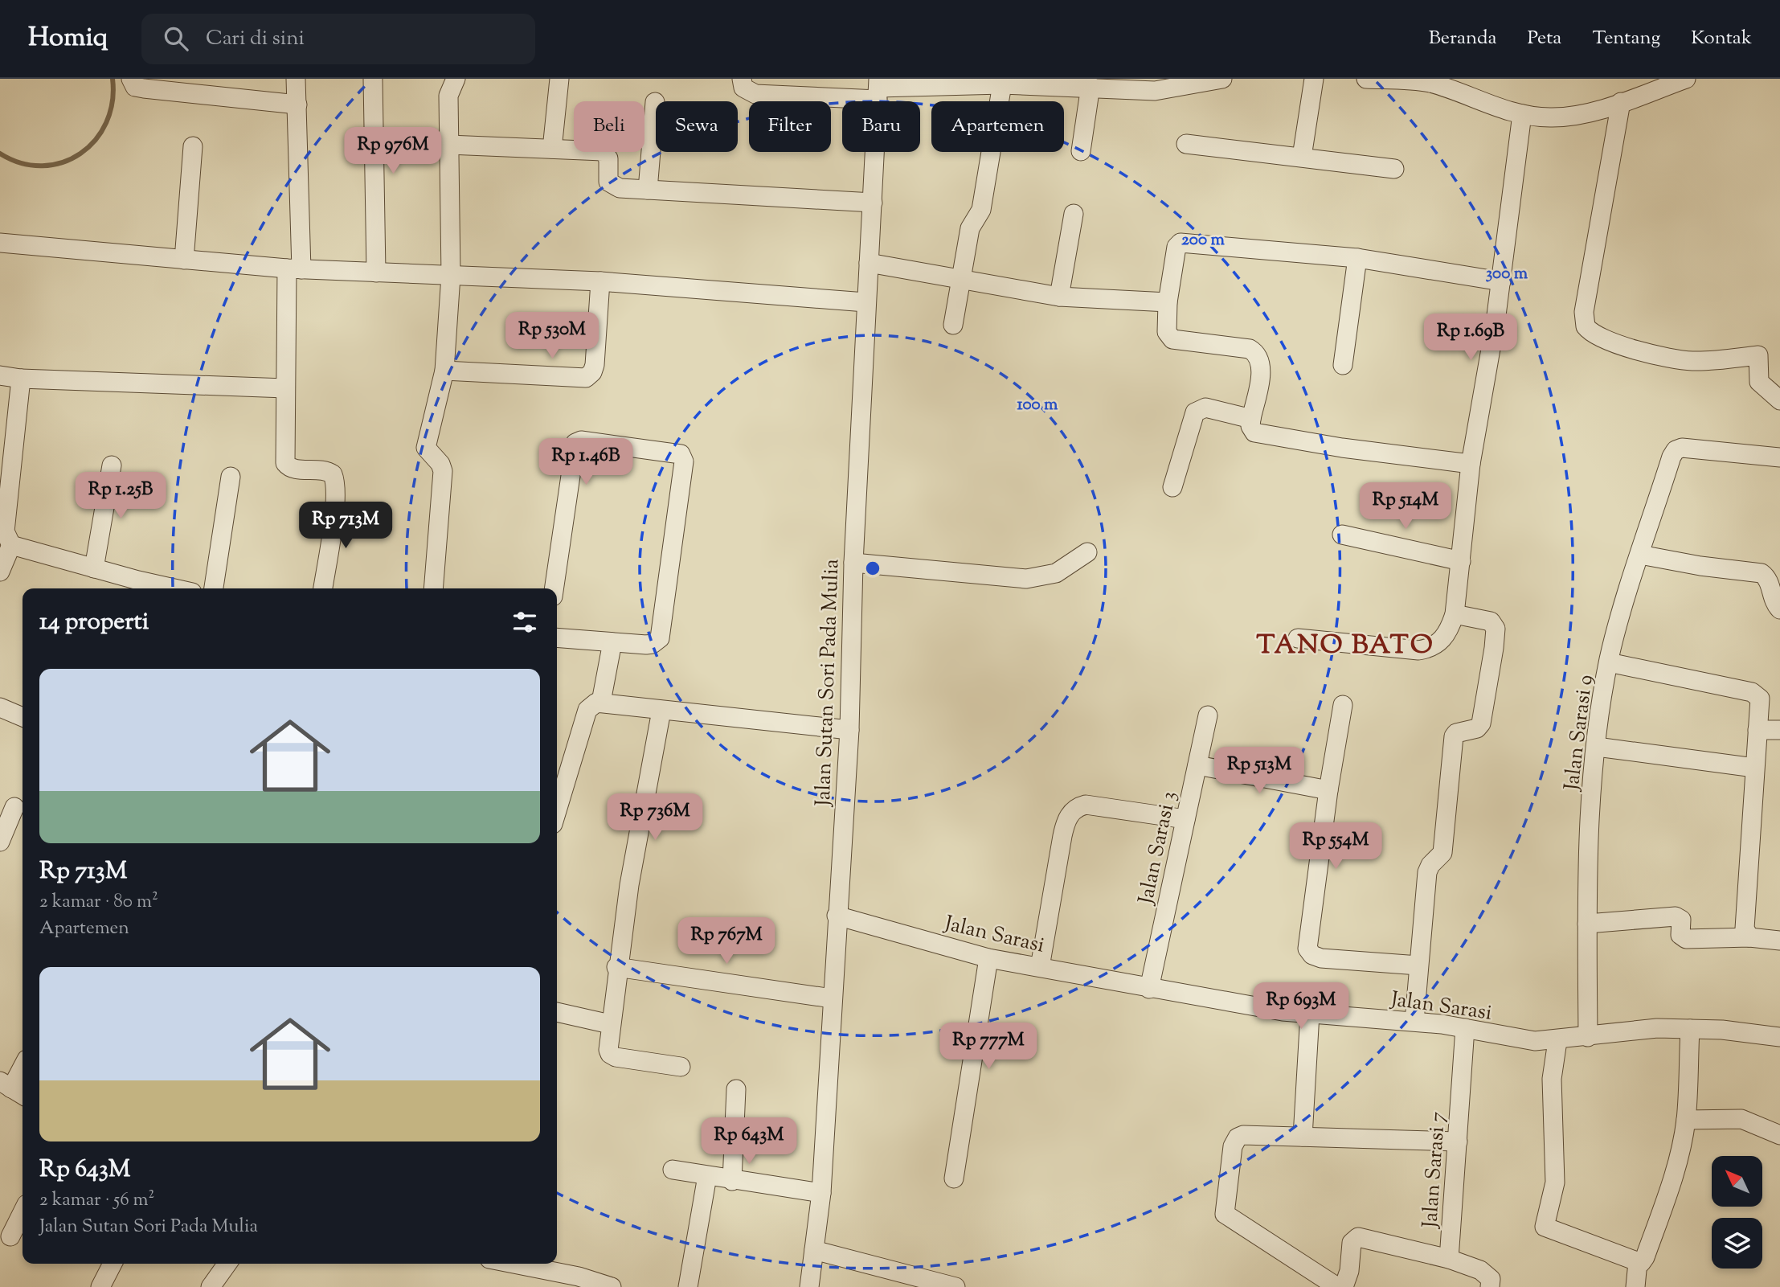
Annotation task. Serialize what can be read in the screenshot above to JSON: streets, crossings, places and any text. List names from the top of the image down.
{
  "streets": {
    "street": [
      "Jalan Sutan Sori Pada Mulia",
      "Jalan Sarasi 9",
      "Jalan Sarasi 3",
      "Jalan Sarasi",
      "Jalan Sarasi 7"
    ]
  },
  "crossings": [
    ["Jalan Sutan Sori Pada Mulia", "Jalan Sarasi"],
    ["Jalan Sarasi 9", "Jalan Sarasi"],
    ["Jalan Sarasi 3", "Jalan Sarasi"],
    ["Jalan Sarasi", "Jalan Sarasi 7"]
  ],
  "districts": ["TANO BATO"],
  "north": "top left",
  "page": {
    "header": "Homiq",
    "search": "Cari di sini",
    "nav": [
      "Beranda",
      "Peta",
      "Tentang",
      "Kontak"
    ],
    "chip": [
      "Beli",
      "Sewa",
      "Filter",
      "Baru",
      "Apartemen"
    ],
    "price": [
      "Rp 976M",
      "Rp 530M",
      "Rp 1.69B",
      "Rp 1.46B",
      "Rp 1.25B",
      "Rp 514M",
      "Rp 713M",
      "Rp 513M",
      "Rp 736M",
      "Rp 554M",
      "Rp 767M",
      "Rp 693M",
      "Rp 777M",
      "Rp 643M"
    ],
    "heading": "14 properti",
    "list": [
      {
        "name": "Rp 713M",
        "note": "2 kamar · 80 m² · Apartemen"
      },
      {
        "name": "Rp 643M",
        "note": "2 kamar · 56 m² · Jalan Sutan Sori Pada Mulia"
      }
    ]
  },
  "rings": ["200 m", "300 m", "100 m"]
}
